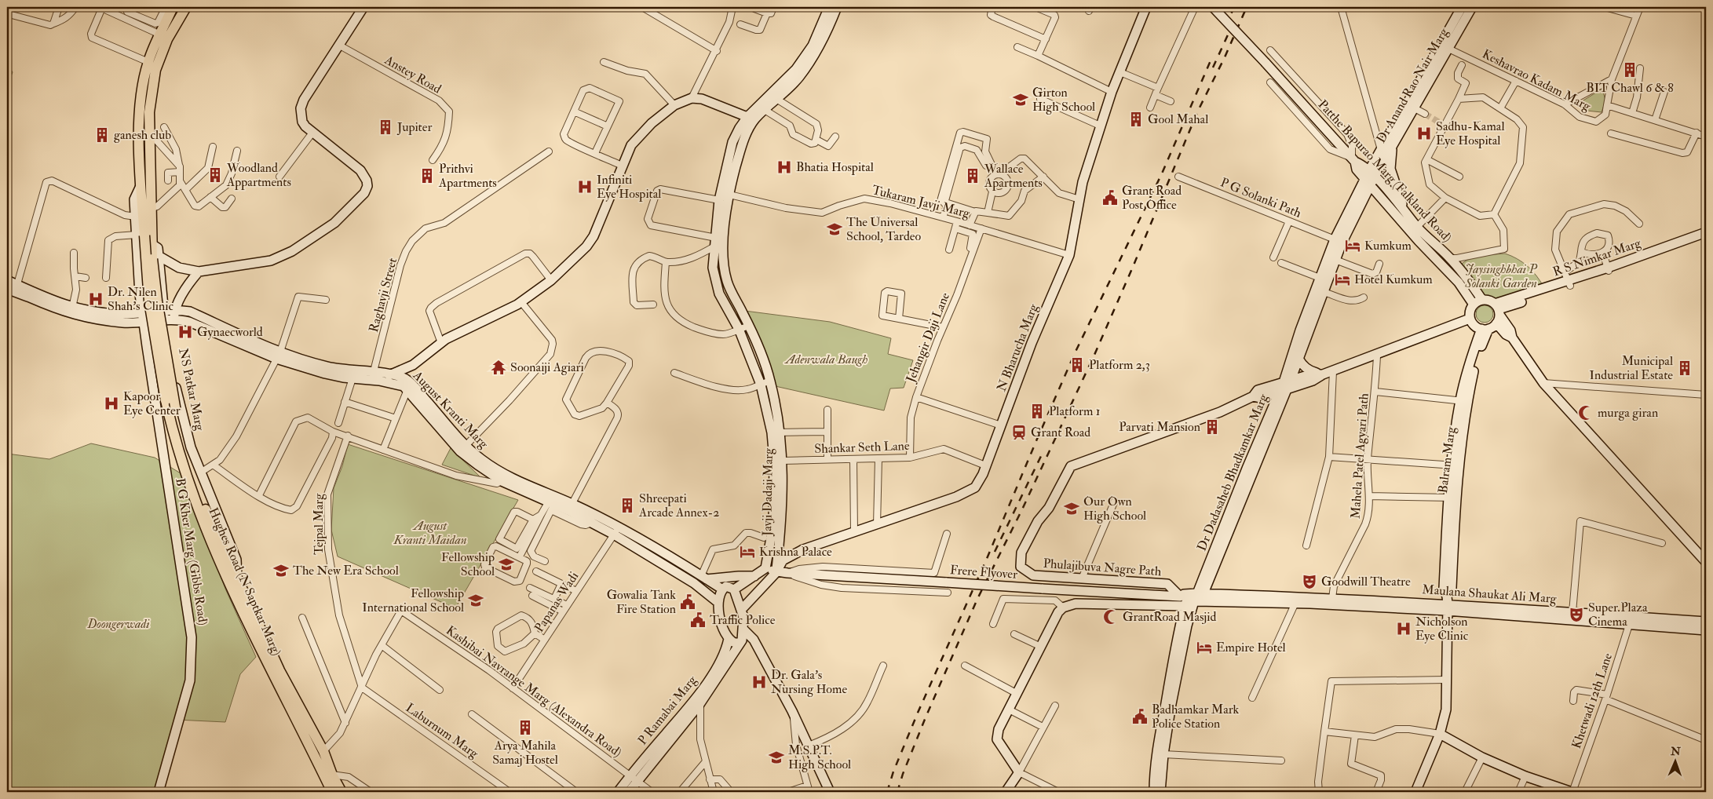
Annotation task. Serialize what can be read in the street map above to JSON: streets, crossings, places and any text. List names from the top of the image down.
{
  "streets": {
    "main road": [
      "Dr Anand Rao Nair Marg",
      "Patthe Bapurao Marg (Falkland Road)",
      "R S Nimkar Marg",
      "N Bharucha Marg",
      "NS Patkar Marg",
      "August Kranti Marg",
      "Balram Marg",
      "Dr Dadasaheb Bhadkamkar Marg",
      "Javji Dadaji Marg",
      "B G Kher Marg (Gibbs Road)",
      "Phulajibuva Nagre Path",
      "Frere Flyover",
      "Hughes Road (N Saptkar Marg)",
      "Maulana Shaukat Ali Marg",
      "P Ramabai Marg"
    ],
    "street": [
      "Anstey Road",
      "Keshavrao Kadam Marg",
      "P G Solanki Path",
      "Tukaram Javji Marg",
      "Raghavji Street",
      "Jehangir Daji Lane",
      "Shankar Seth Lane",
      "Mahela Patel Agyari Path",
      "Tejpal Marg",
      "Papanas Wadi",
      "Kashibai Navrange Marg (Alexandra Road)",
      "Khetwadi 12th Lane",
      "Laburnum Marg"
    ]
  },
  "crossings": [
    ["Keshavrao Kadam Marg", "Dr Anand Rao Nair Marg"],
    ["Dr Anand Rao Nair Marg", "Patthe Bapurao Marg (Falkland Road)"],
    ["Dr Anand Rao Nair Marg", "Dr Dadasaheb Bhadkamkar Marg"],
    ["Patthe Bapurao Marg (Falkland Road)", "R S Nimkar Marg"],
    ["Patthe Bapurao Marg (Falkland Road)", "Balram Marg"],
    ["Patthe Bapurao Marg (Falkland Road)", "Dr Dadasaheb Bhadkamkar Marg"],
    ["P G Solanki Path", "Dr Dadasaheb Bhadkamkar Marg"],
    ["Tukaram Javji Marg", "Jehangir Daji Lane"],
    ["Tukaram Javji Marg", "N Bharucha Marg"],
    ["Tukaram Javji Marg", "Javji Dadaji Marg"],
    ["R S Nimkar Marg", "Balram Marg"],
    ["Raghavji Street", "August Kranti Marg"],
    ["Jehangir Daji Lane", "Shankar Seth Lane"],
    ["N Bharucha Marg", "Shankar Seth Lane"],
    ["N Bharucha Marg", "Javji Dadaji Marg"],
    ["NS Patkar Marg", "August Kranti Marg"],
    ["August Kranti Marg", "B G Kher Marg (Gibbs Road)"],
    ["August Kranti Marg", "Papanas Wadi"],
    ["Shankar Seth Lane", "Javji Dadaji Marg"],
    ["Mahela Patel Agyari Path", "Maulana Shaukat Ali Marg"],
    ["Balram Marg", "Maulana Shaukat Ali Marg"],
    ["Dr Dadasaheb Bhadkamkar Marg", "Phulajibuva Nagre Path"],
    ["Dr Dadasaheb Bhadkamkar Marg", "Frere Flyover"],
    ["Dr Dadasaheb Bhadkamkar Marg", "Maulana Shaukat Ali Marg"],
    ["Tejpal Marg", "Laburnum Marg"],
    ["Phulajibuva Nagre Path", "Frere Flyover"],
    ["Phulajibuva Nagre Path", "Maulana Shaukat Ali Marg"],
    ["Frere Flyover", "Maulana Shaukat Ali Marg"],
    ["Maulana Shaukat Ali Marg", "Khetwadi 12th Lane"],
    ["Papanas Wadi", "Kashibai Navrange Marg (Alexandra Road)"],
    ["Kashibai Navrange Marg (Alexandra Road)", "P Ramabai Marg"]
  ],
  "parks": [
    "Jaysinghbhai P Solanki Garden",
    "Adenwala Baugh",
    "August Kranti Maidan",
    "Doongerwadi"
  ],
  "places": {
    "building": [
      "BIT Chawl 6 & 8",
      "Gool Mahal",
      "Jupiter",
      "ganesh club",
      "Woodland Appartments",
      "Prithvi Apartments",
      "Wallace Apartments",
      "Platform 2,3",
      "Municipal Industrial Estate",
      "Platform 1",
      "Parvati Mansion",
      "Shreepati Arcade Annex-2",
      "Arya Mahila Samaj Hostel"
    ],
    "school or university": [
      "Girton High School",
      "The Universal School, Tardeo",
      "Our Own High School",
      "Fellowship School",
      "The New Era School",
      "Fellowship International School",
      "M.S.P.T. High School"
    ],
    "hospital": [
      "Sadhu-Kamal Eye Hospital",
      "Bhatia Hospital",
      "Infiniti Eye Hospital",
      "Dr. Nilen Shah's Clinic",
      "Gynaecworld",
      "Kapoor Eye Center",
      "Nicholson Eye Clinic",
      "Dr. Gala's Nursing Home"
    ],
    "public building": [
      "Grant Road Post Office",
      "Gowalia Tank Fire Station",
      "Traffic Police",
      "Badhamkar Mark Police Station"
    ],
    "hotel": [
      "Kumkum",
      "Hotel Kumkum",
      "Krishna Palace",
      "Empire Hotel"
    ],
    "temple": ["Soonaiji Agiari"],
    "mosque": ["murga giran", "GrantRoad Masjid"],
    "station": ["Grant Road"],
    "theatre": ["Goodwill Theatre", "Super Plaza Cinema"]
  },
  "north": "top"
}
